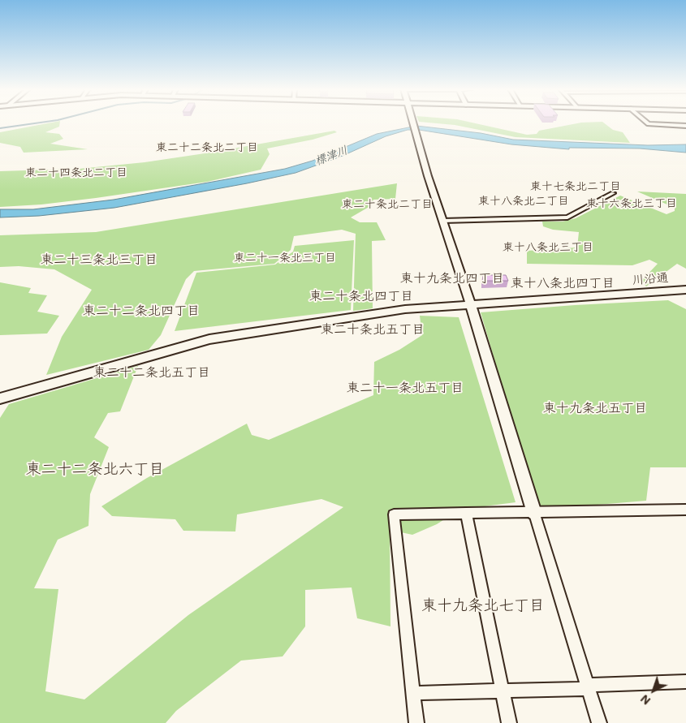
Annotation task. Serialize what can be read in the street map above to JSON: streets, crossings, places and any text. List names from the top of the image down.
{
  "streets": {
    "street": ["川沿通"]
  },
  "districts": [
    "東二十二条北二丁目",
    "東二十四条北二丁目",
    "東十七条北二丁目",
    "東十八条北二丁目",
    "東十六条北三丁目",
    "東二十条北二丁目",
    "東十八条北三丁目",
    "東二十一条北三丁目",
    "東二十三条北三丁目",
    "東十九条北四丁目",
    "東十八条北四丁目",
    "東二十条北四丁目",
    "東二十二条北四丁目",
    "東二十条北五丁目",
    "東二十二条北五丁目",
    "東二十一条北五丁目",
    "東十九条北五丁目",
    "東二十二条北六丁目",
    "東十九条北七丁目"
  ],
  "water": ["標津川"],
  "north": "bottom left"
}
